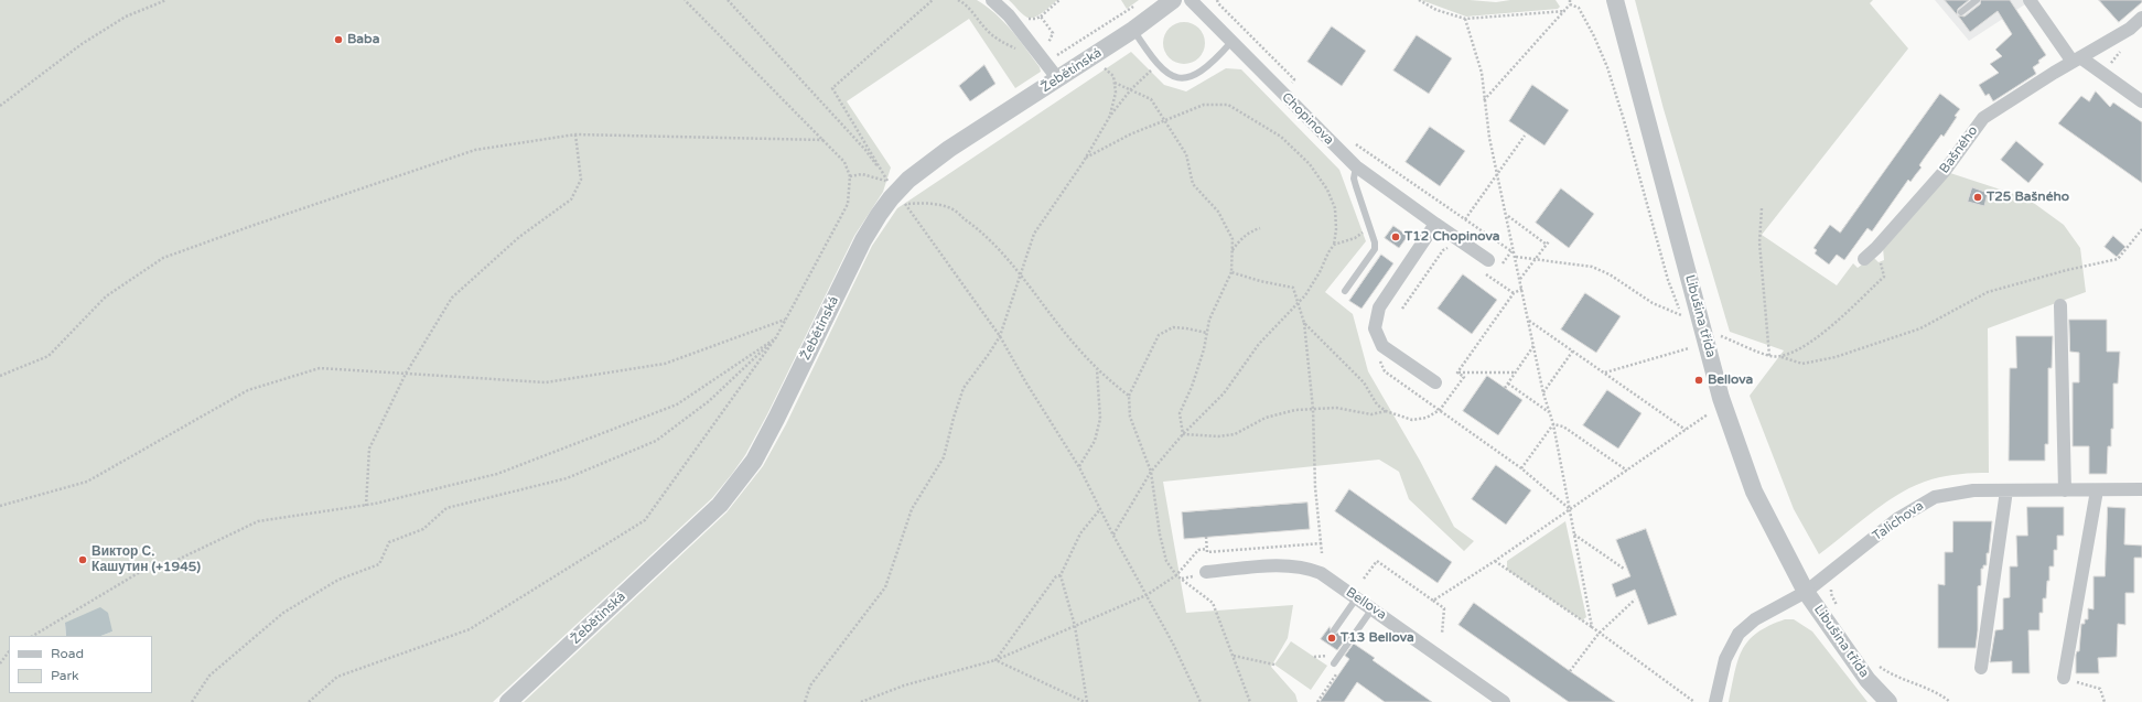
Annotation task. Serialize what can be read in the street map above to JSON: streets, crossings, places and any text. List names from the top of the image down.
{
  "streets": {
    "street": [
      "Žebětínská",
      "Chopinova",
      "Bašného",
      "Libušina třída",
      "Talichova",
      "Bellova"
    ]
  },
  "crossings": [
    ["Libušina třída", "Talichova"]
  ],
  "places": [
    "Baba",
    "T25 Bašného",
    "T12 Chopinova",
    "Bellova",
    "Виктор С. Кашутин (+1945)",
    "T13 Bellova"
  ],
  "legend": ["Road", "Park"]
}
